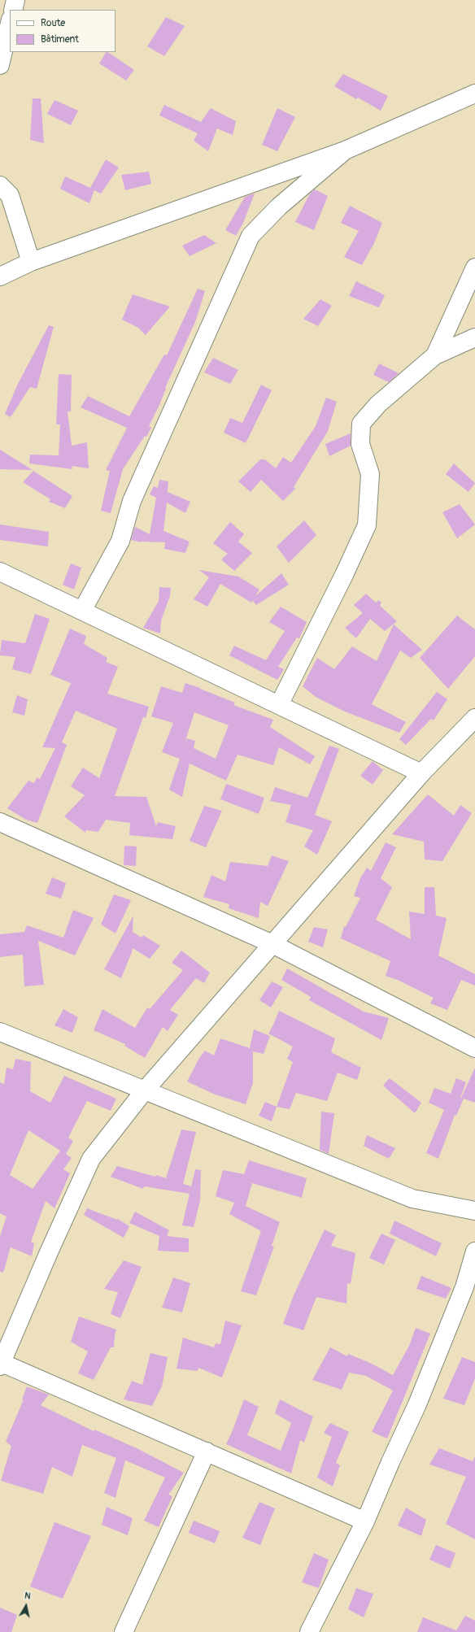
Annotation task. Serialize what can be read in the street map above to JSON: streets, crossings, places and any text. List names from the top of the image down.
{
  "legend": ["Route", "Bâtiment"],
  "north": "top"
}
